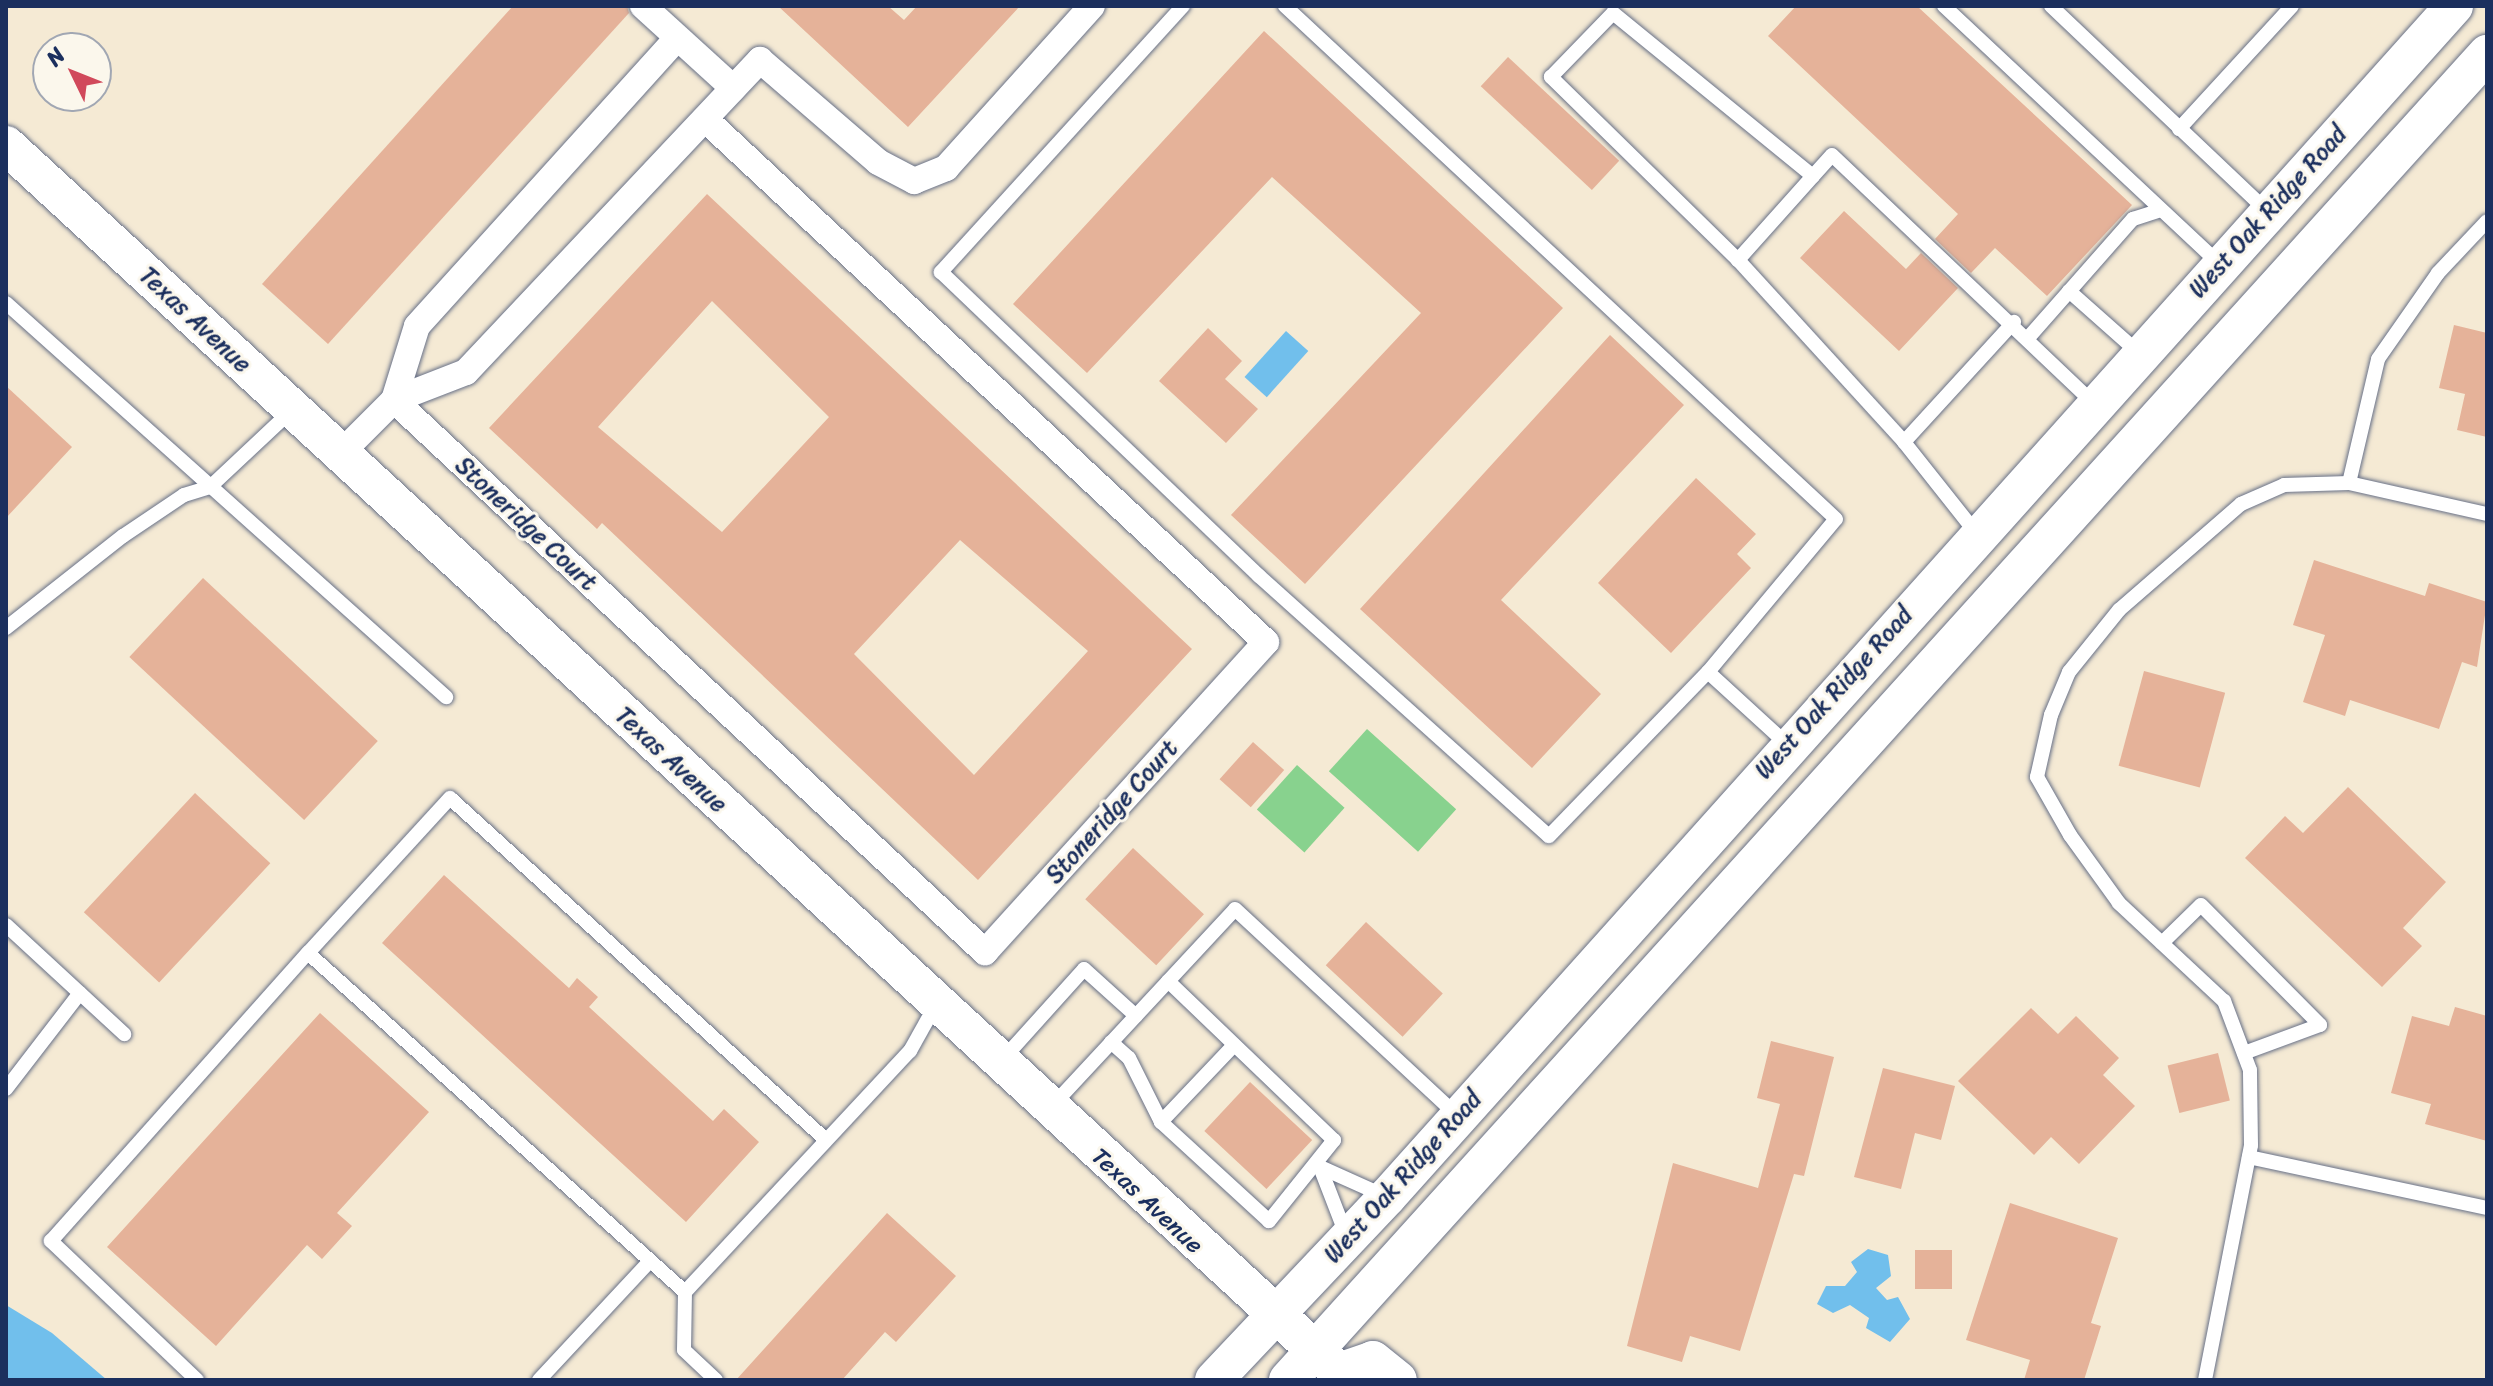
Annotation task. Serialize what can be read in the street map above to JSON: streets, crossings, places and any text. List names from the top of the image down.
{
  "streets": {
    "street": ["West Oak Ridge Road", "Texas Avenue", "Stoneridge Court"]
  },
  "crossings": [
    ["West Oak Ridge Road", "Texas Avenue"]
  ],
  "north": "top left"
}
